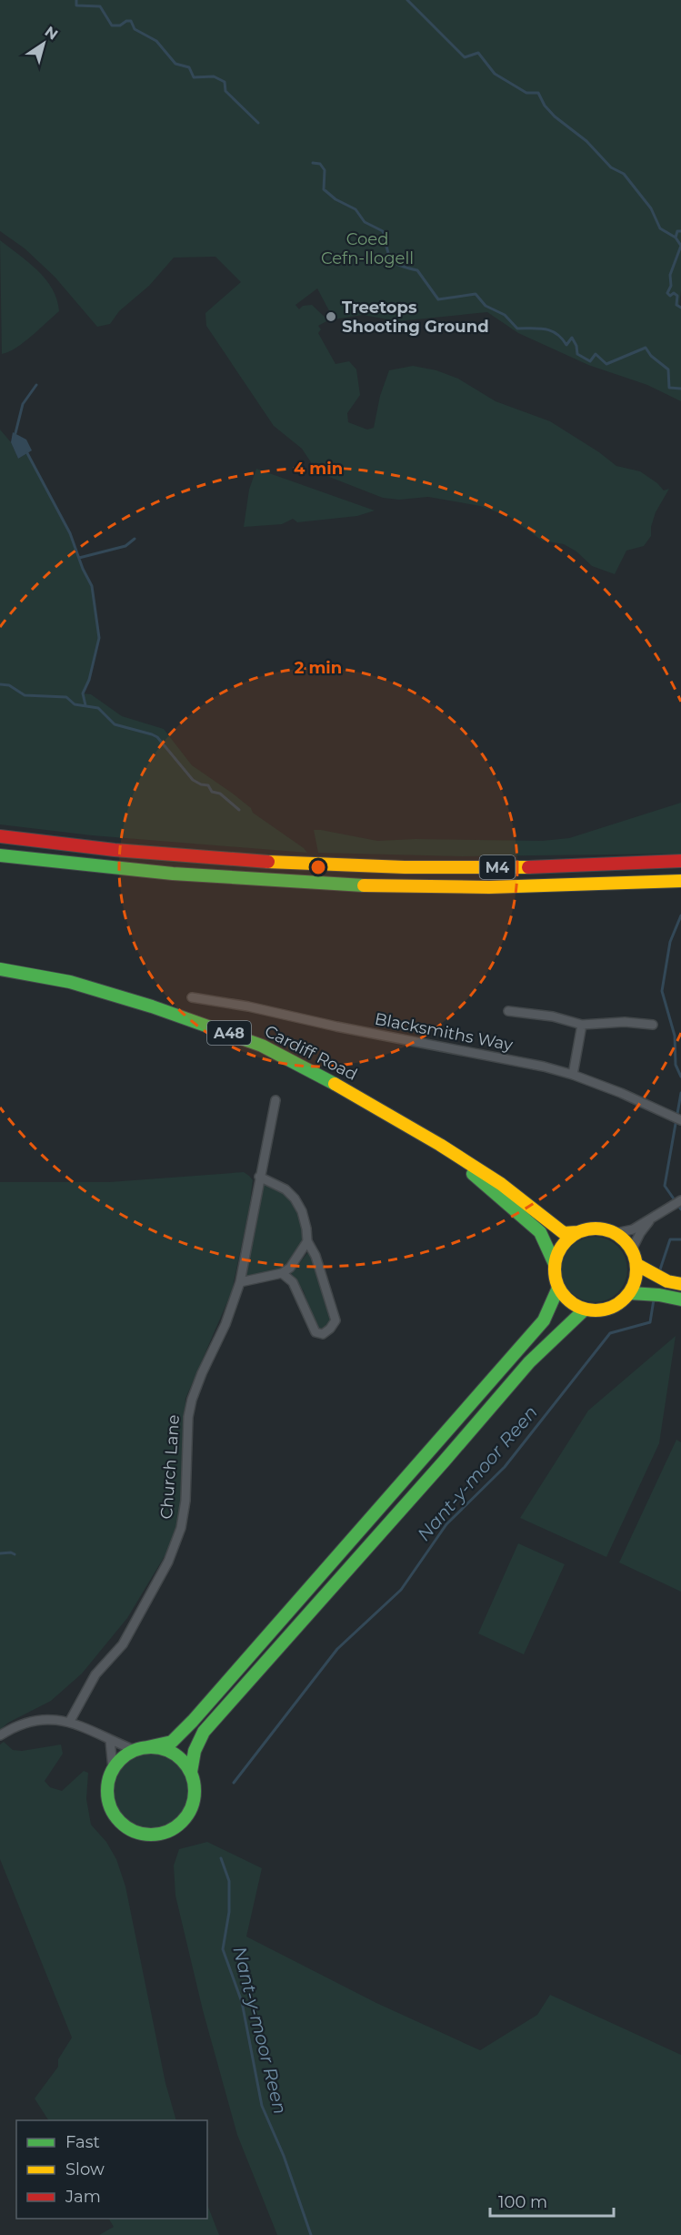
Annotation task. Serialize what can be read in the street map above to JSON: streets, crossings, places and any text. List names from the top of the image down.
{
  "streets": {
    "main road": ["M4", "A48", "Cardiff Road"],
    "street": ["Blacksmiths Way", "Church Lane"]
  },
  "water": ["Nant-y-moor Reen"],
  "parks": ["Coed Cefn-llogell"],
  "places": ["Treetops Shooting Ground"],
  "legend": ["Fast", "Slow", "Jam"],
  "scale_bar": "100 m",
  "north": "top right",
  "rings": ["4 min", "2 min"]
}
